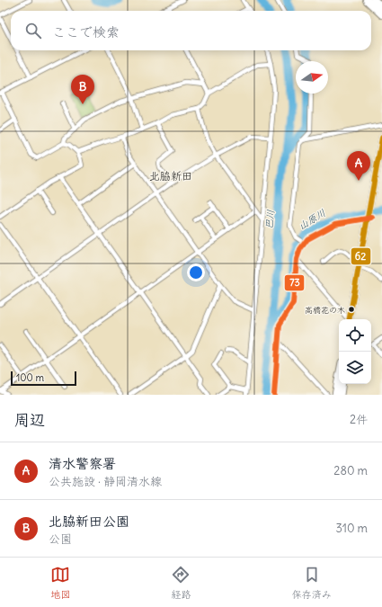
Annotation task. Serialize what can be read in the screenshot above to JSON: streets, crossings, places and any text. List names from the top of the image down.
{
  "districts": ["北脇新田"],
  "water": ["巴川", "山原川"],
  "places": ["高橋花の木"],
  "lines": ["transit line 62", "transit line 73"],
  "scale_bar": "100 m",
  "north": "right",
  "page": {
    "search": "ここで検索",
    "pins": ["B", "A"],
    "scale": "100 m",
    "heading": ["周辺", "2件"],
    "list": [
      {
        "mark": "A",
        "name": "清水警察署",
        "note": "公共施設 · 静岡清水線",
        "value": "280 m"
      },
      {
        "mark": "B",
        "name": "北脇新田公園",
        "note": "公園",
        "value": "310 m"
      }
    ],
    "nav": ["地図", "経路", "保存済み"]
  }
}
